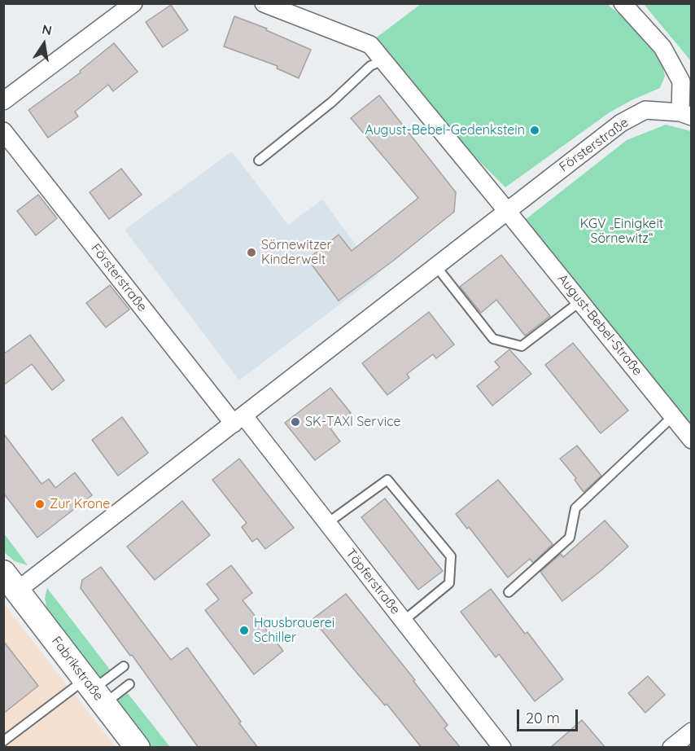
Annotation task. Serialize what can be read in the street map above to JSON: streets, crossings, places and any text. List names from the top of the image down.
{
  "streets": {
    "street": [
      "Försterstraße",
      "August-Bebel-Straße",
      "Töpferstraße",
      "Fabrikstraße"
    ]
  },
  "crossings": [
    ["Försterstraße", "August-Bebel-Straße"],
    ["Försterstraße", "Töpferstraße"],
    ["Försterstraße", "Fabrikstraße"]
  ],
  "parks": ["KGV „Einigkeit Sörnewitz“"],
  "places": [
    "August-Bebel-Gedenkstein",
    "Sörnewitzer Kinderwelt",
    "SK-TAXI Service",
    "Zur Krone",
    "Hausbrauerei Schiller"
  ],
  "scale_bar": "20 m",
  "north": "top"
}
